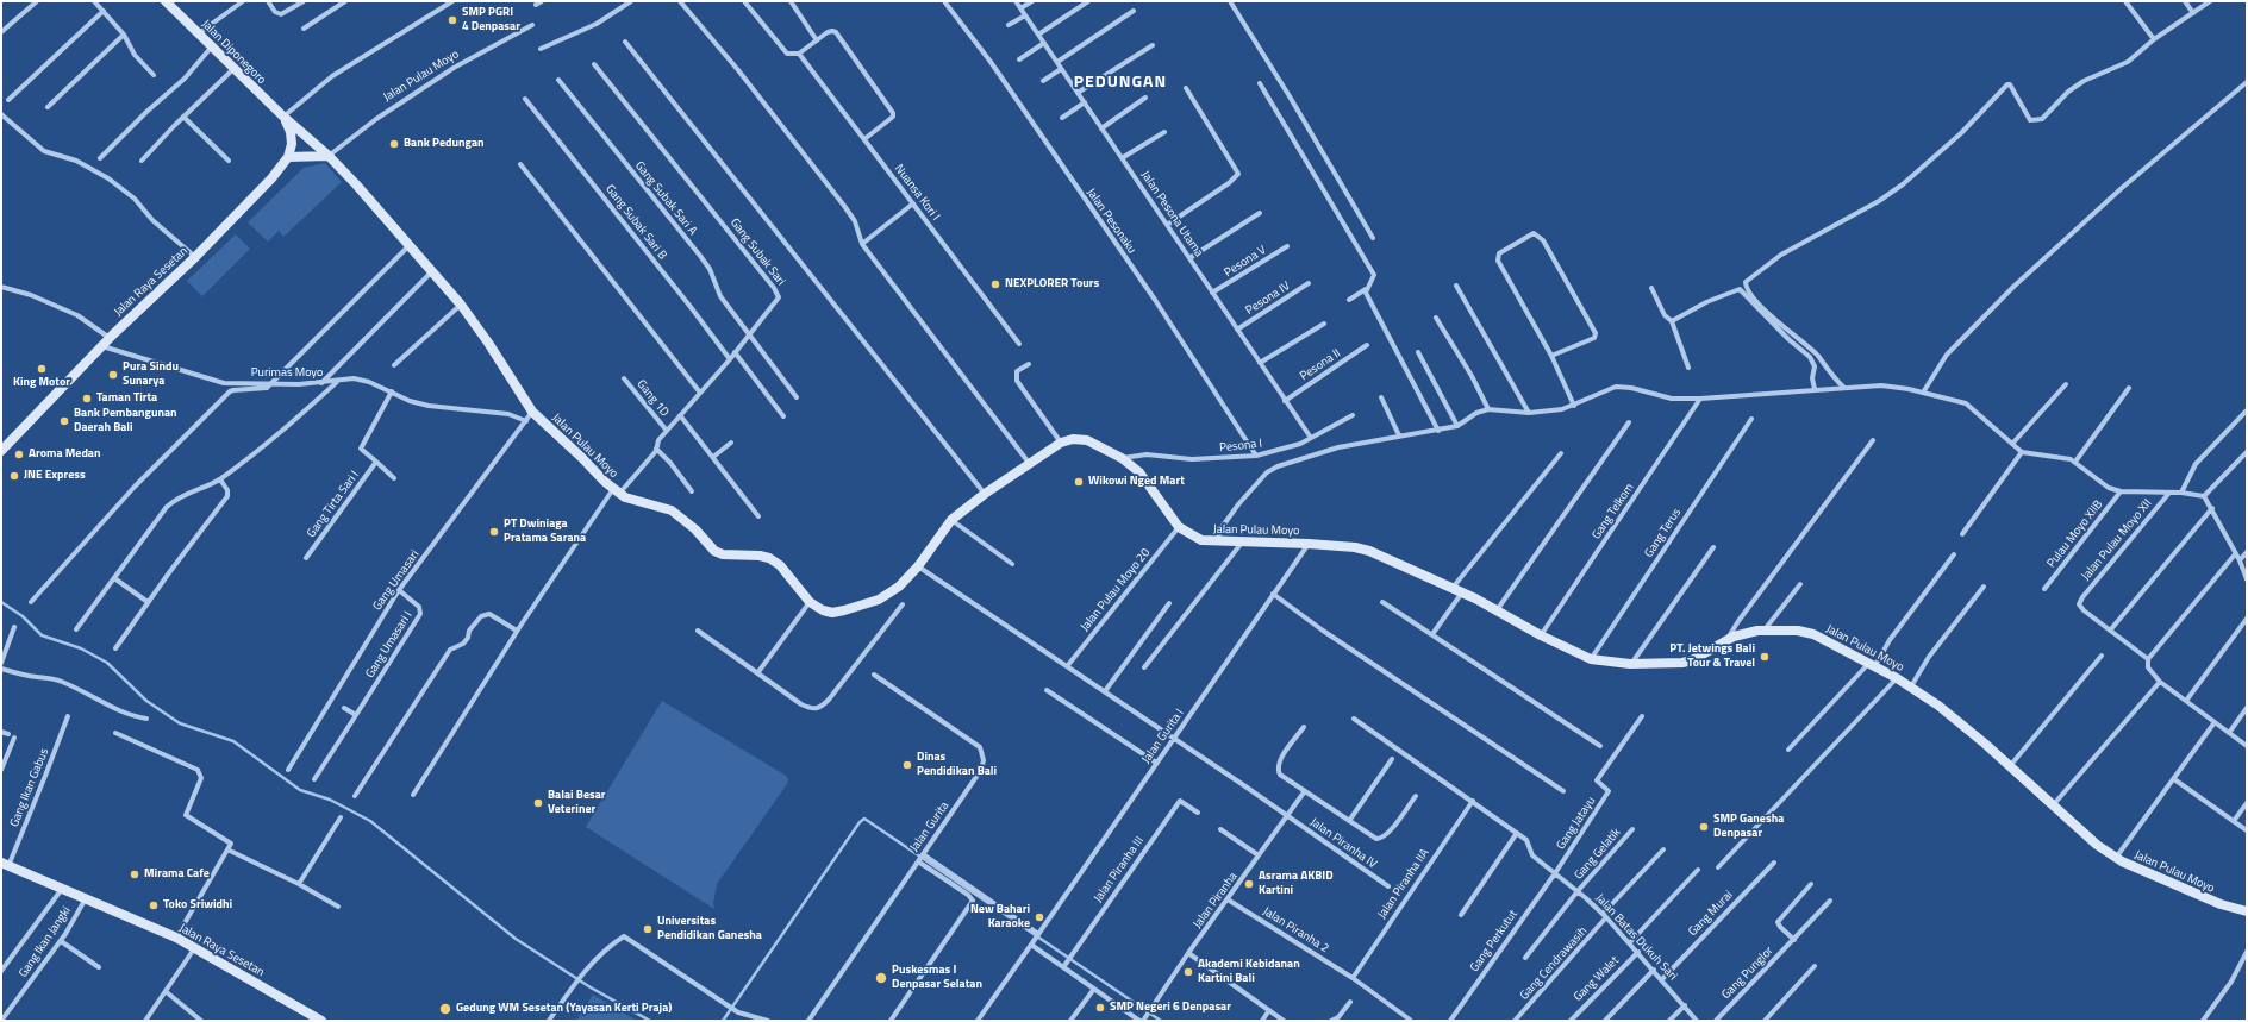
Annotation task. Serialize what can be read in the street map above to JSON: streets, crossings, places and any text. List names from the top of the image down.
{
  "streets": {
    "street": [
      "Jalan Diponegoro",
      "Jalan Pulau Moyo",
      "Nuansa Kori I",
      "Gang Subak Sari A",
      "Jalan Pesona Utama",
      "Jalan Pesonaku",
      "Gang Subak Sari B",
      "Gang Subak Sari",
      "Pesona V",
      "Jalan Raya Sesetan",
      "Pesona IV",
      "Pesona II",
      "Purimas Moyo",
      "Gang 1D",
      "Pesona I",
      "Gang Tirta Sari I",
      "Gang Telkom",
      "Gang Terus",
      "Pulau Moyo XIIB",
      "Jalan Pulau Moyo XII",
      "Gang Umasari",
      "Jalan Pulau Moyo 20",
      "Gang Umasari I",
      "Jalan Gurita I",
      "Gang Ikan Gabus",
      "Gang Jatayu",
      "Jalan Gurita",
      "Jalan Piranha IV",
      "Gang Gelatik",
      "Jalan Piranha III",
      "Jalan Piranha IIA",
      "Jalan Piranha",
      "Gang Murai",
      "Jalan Piranha 2",
      "Jalan Batas Dukuh Sari",
      "Gang Perkutut",
      "Gang Ikan Jangki",
      "Gang Cendrawasih",
      "Gang Punglor",
      "Gang Walet"
    ]
  },
  "crossings": [
    ["Jalan Diponegoro", "Jalan Pulau Moyo"],
    ["Jalan Pulau Moyo", "Gang Subak Sari"],
    ["Jalan Pulau Moyo", "Pesona I"],
    ["Jalan Pulau Moyo", "Gang Telkom"],
    ["Jalan Pulau Moyo", "Gang Terus"],
    ["Jalan Pulau Moyo", "Gang Umasari"],
    ["Jalan Pulau Moyo", "Jalan Pulau Moyo 20"],
    ["Jalan Pulau Moyo", "Jalan Gurita I"],
    ["Jalan Pulau Moyo", "Jalan Piranha IV"],
    ["Gang Subak Sari A", "Gang Subak Sari"],
    ["Jalan Pesona Utama", "Pesona V"],
    ["Jalan Pesona Utama", "Pesona IV"],
    ["Jalan Pesona Utama", "Pesona II"],
    ["Jalan Pesona Utama", "Pesona I"],
    ["Jalan Pesonaku", "Pesona I"],
    ["Gang Subak Sari B", "Gang Subak Sari"],
    ["Gang Subak Sari", "Gang 1D"],
    ["Jalan Raya Sesetan", "Purimas Moyo"],
    ["Jalan Raya Sesetan", "Gang Ikan Gabus"],
    ["Jalan Raya Sesetan", "Gang Ikan Jangki"],
    ["Purimas Moyo", "Gang Umasari"],
    ["Gang Umasari", "Gang Umasari I"],
    ["Jalan Pulau Moyo 20", "Jalan Piranha IV"],
    ["Jalan Gurita I", "Jalan Piranha IV"],
    ["Gang Jatayu", "Jalan Batas Dukuh Sari"],
    ["Gang Jatayu", "Gang Perkutut"],
    ["Jalan Piranha IV", "Jalan Piranha"],
    ["Gang Gelatik", "Jalan Batas Dukuh Sari"],
    ["Jalan Piranha IIA", "Jalan Piranha 2"],
    ["Jalan Piranha IIA", "Jalan Batas Dukuh Sari"],
    ["Jalan Piranha", "Jalan Piranha 2"],
    ["Gang Murai", "Jalan Batas Dukuh Sari"],
    ["Jalan Batas Dukuh Sari", "Gang Perkutut"],
    ["Jalan Batas Dukuh Sari", "Gang Cendrawasih"],
    ["Jalan Batas Dukuh Sari", "Gang Walet"]
  ],
  "districts": ["PEDUNGAN"],
  "places": [
    "SMP PGRI 4 Denpasar",
    "Bank Pedungan",
    "NEXPLORER Tours",
    "King Motor",
    "Pura Sindu Sunarya",
    "Taman Tirta",
    "Bank Pembangunan Daerah Bali",
    "Aroma Medan",
    "JNE Express",
    "Wikowi Nged Mart",
    "PT Dwiniaga Pratama Sarana",
    "PT. Jetwings Bali Tour & Travel",
    "Dinas Pendidikan Bali",
    "Balai Besar Veteriner",
    "SMP Ganesha Denpasar",
    "Mirama Cafe",
    "Asrama AKBID Kartini",
    "Toko Sriwidhi",
    "New Bahari Karaoke",
    "Universitas Pendidikan Ganesha",
    "Akademi Kebidanan Kartini Bali",
    "Puskesmas I Denpasar Selatan",
    "SMP Negeri 6 Denpasar",
    "Gedung WM Sesetan (Yayasan Kerti Praja)"
  ]
}
